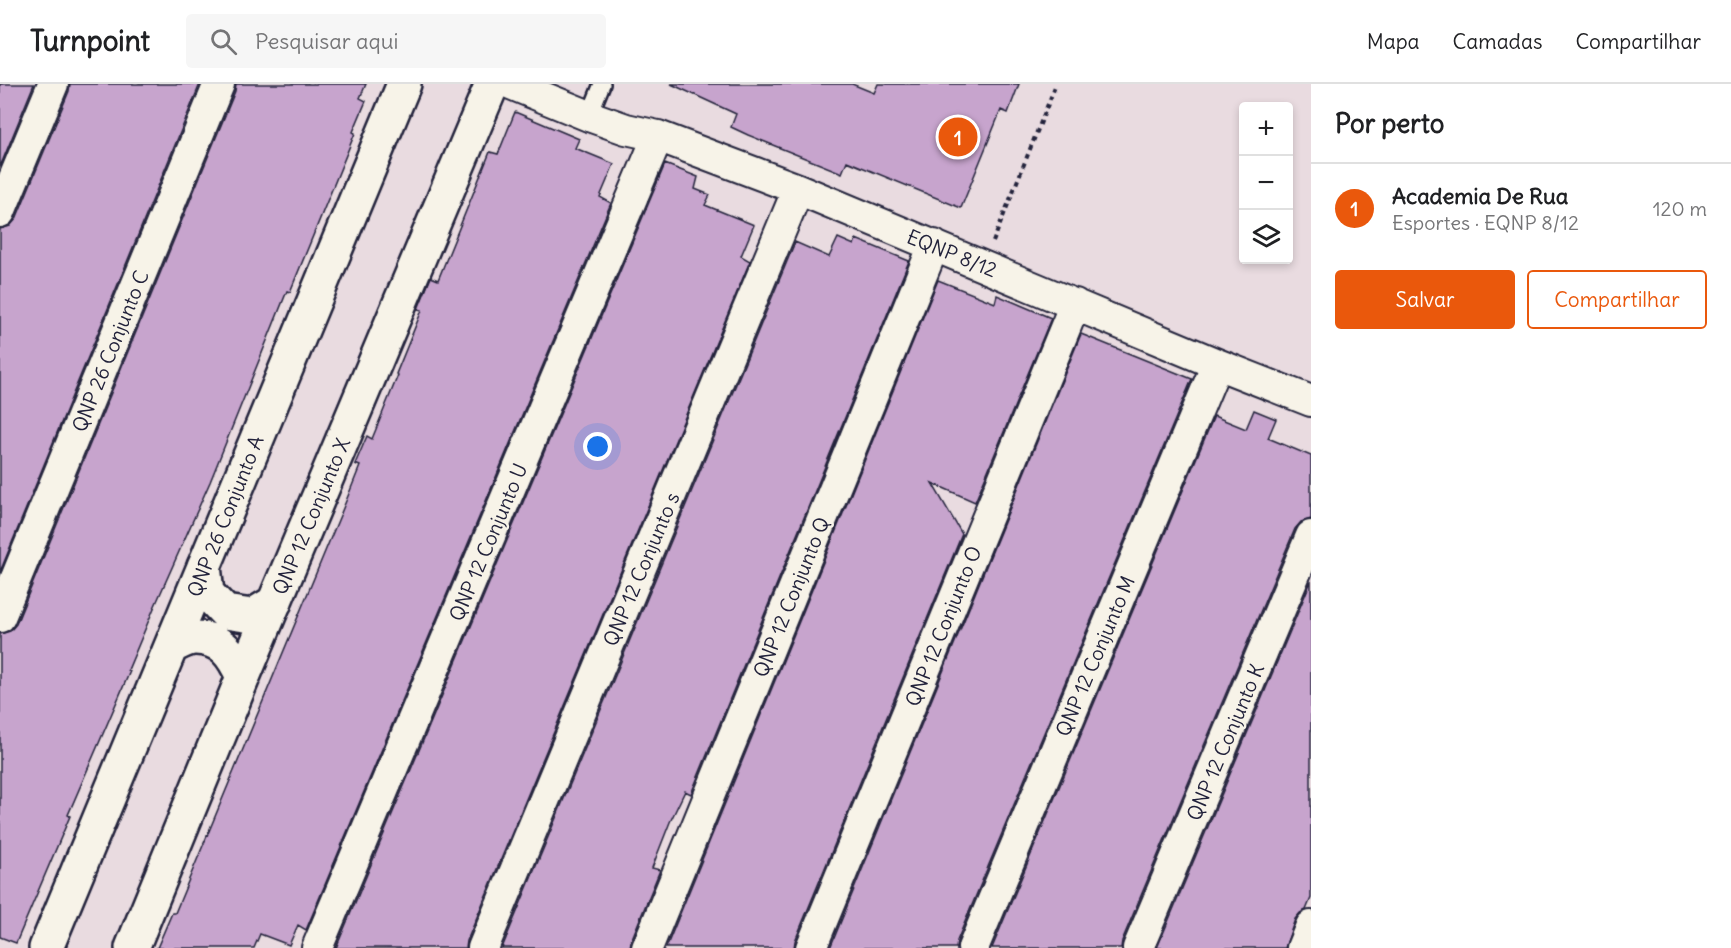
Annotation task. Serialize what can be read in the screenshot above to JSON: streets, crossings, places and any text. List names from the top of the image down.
{
  "streets": {
    "street": [
      "EQNP 8/12",
      "QNP 26 Conjunto C",
      "QNP 26 Conjunto A",
      "QNP 12 Conjunto X",
      "QNP 12 Conjunto U",
      "QNP 12 Conjunto s",
      "QNP 12 Conjunto Q",
      "QNP 12 Conjunto O",
      "QNP 12 Conjunto M",
      "QNP 12 Conjunto K"
    ]
  },
  "crossings": [
    ["EQNP 8/12", "QNP 12 Conjunto U"],
    ["EQNP 8/12", "QNP 12 Conjunto s"],
    ["EQNP 8/12", "QNP 12 Conjunto Q"],
    ["EQNP 8/12", "QNP 12 Conjunto O"],
    ["EQNP 8/12", "QNP 12 Conjunto M"]
  ],
  "page": {
    "header": "Turnpoint",
    "search": "Pesquisar aqui",
    "nav": ["Mapa", "Camadas", "Compartilhar"],
    "heading": "Por perto",
    "map_buttons": ["+", "−"],
    "pins": "1",
    "list": [
      {
        "mark": "1",
        "name": "Academia De Rua",
        "note": "Esportes · EQNP 8/12",
        "value": "120 m"
      }
    ],
    "buttons": ["Salvar", "Compartilhar"]
  }
}
